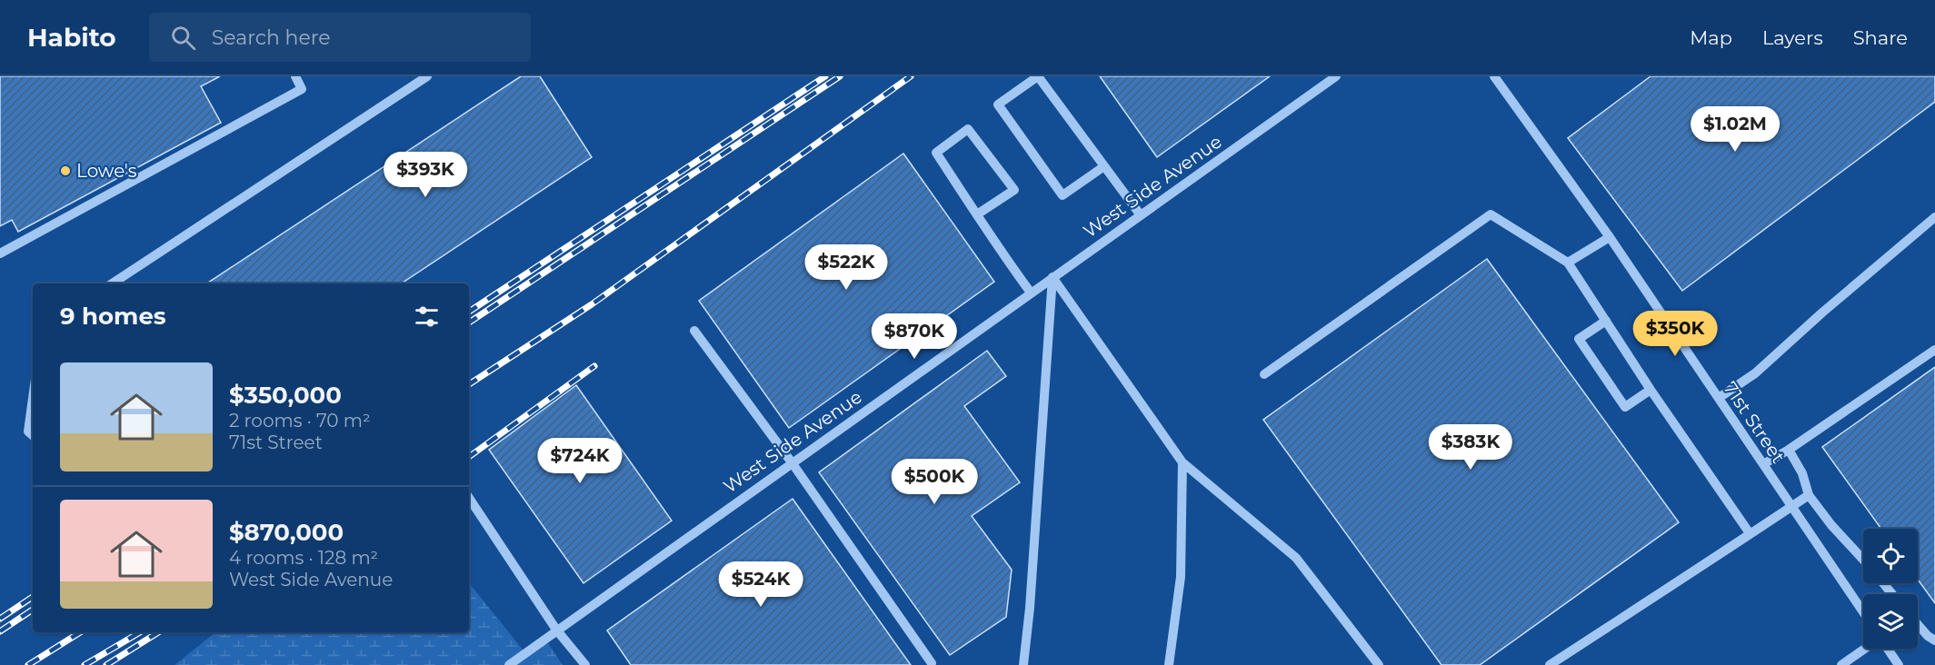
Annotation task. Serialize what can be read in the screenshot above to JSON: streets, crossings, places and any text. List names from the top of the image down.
{
  "streets": {
    "street": ["West Side Avenue", "71st Street"]
  },
  "places": ["Lowe's"],
  "page": {
    "header": "Habito",
    "search": "Search here",
    "nav": ["Map", "Layers", "Share"],
    "price": [
      "$1.02M",
      "$393K",
      "$522K",
      "$350K",
      "$870K",
      "$383K",
      "$724K",
      "$500K",
      "$524K"
    ],
    "heading": "9 homes",
    "list": [
      {
        "name": "$350,000",
        "note": "2 rooms · 70 m² · 71st Street"
      },
      {
        "name": "$870,000",
        "note": "4 rooms · 128 m² · West Side Avenue"
      }
    ]
  }
}
